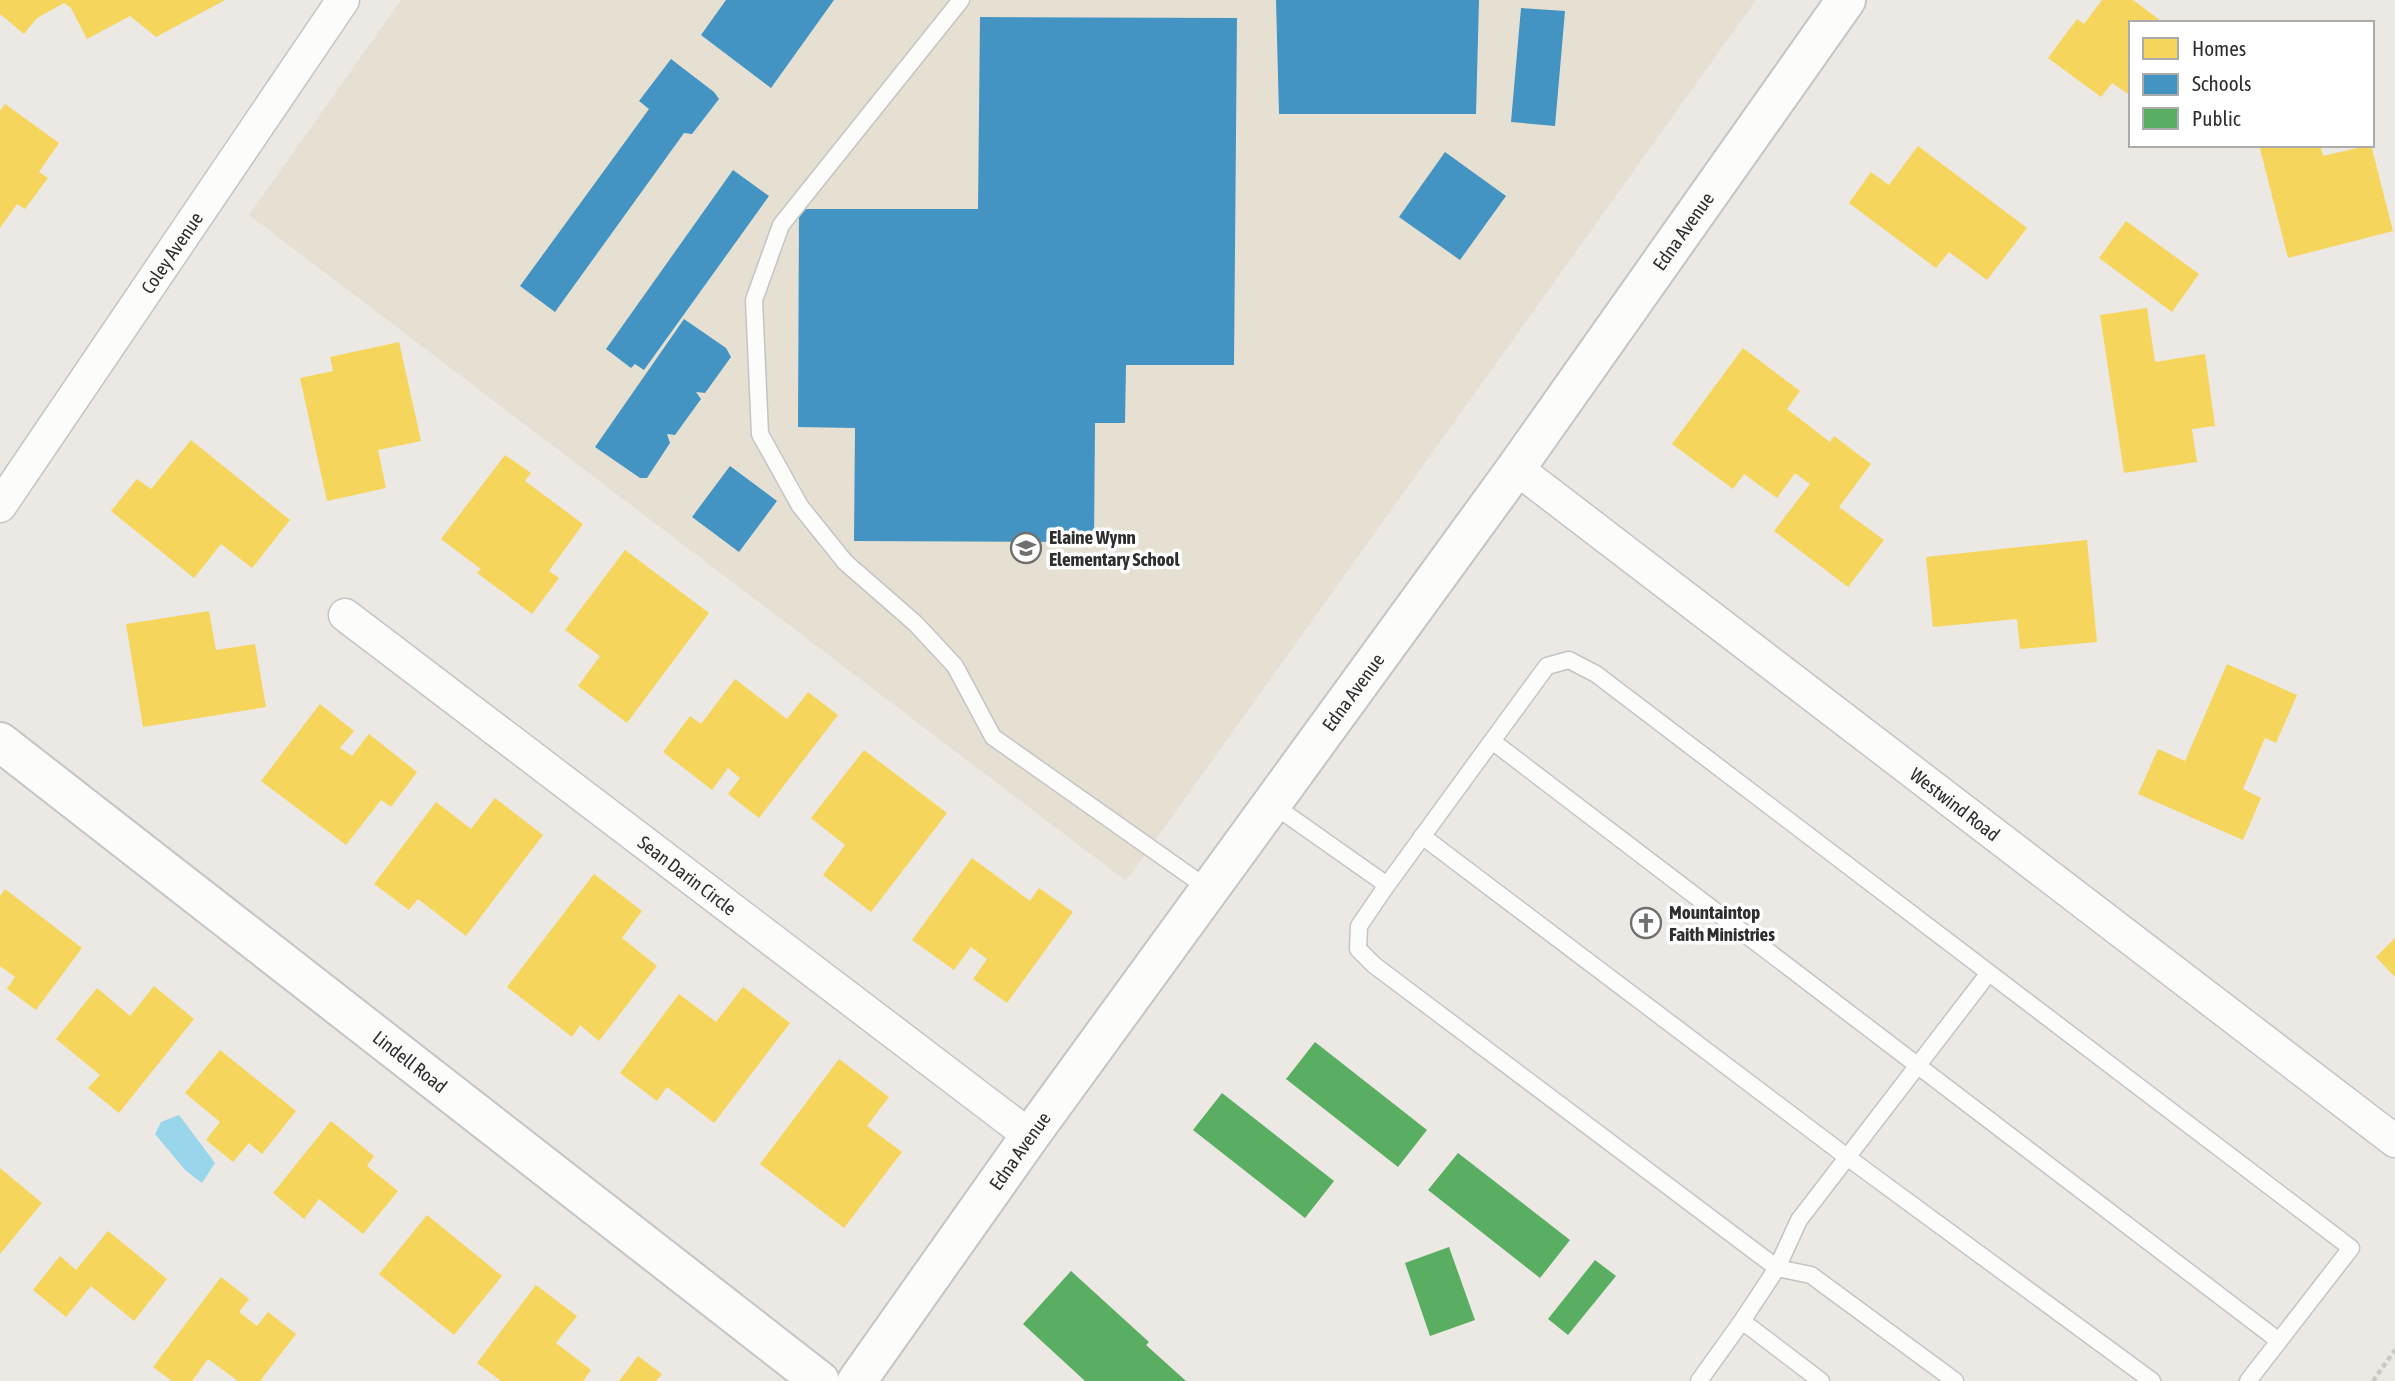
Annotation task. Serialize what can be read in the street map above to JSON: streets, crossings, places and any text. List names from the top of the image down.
{
  "streets": {
    "street": [
      "Edna Avenue",
      "Coley Avenue",
      "Westwind Road",
      "Sean Darin Circle",
      "Lindell Road"
    ]
  },
  "crossings": [
    ["Edna Avenue", "Westwind Road"],
    ["Edna Avenue", "Sean Darin Circle"]
  ],
  "places": {
    "school or university": ["Elaine Wynn Elementary School"],
    "church": ["Mountaintop Faith Ministries"]
  },
  "legend": ["Homes", "Schools", "Public"]
}
